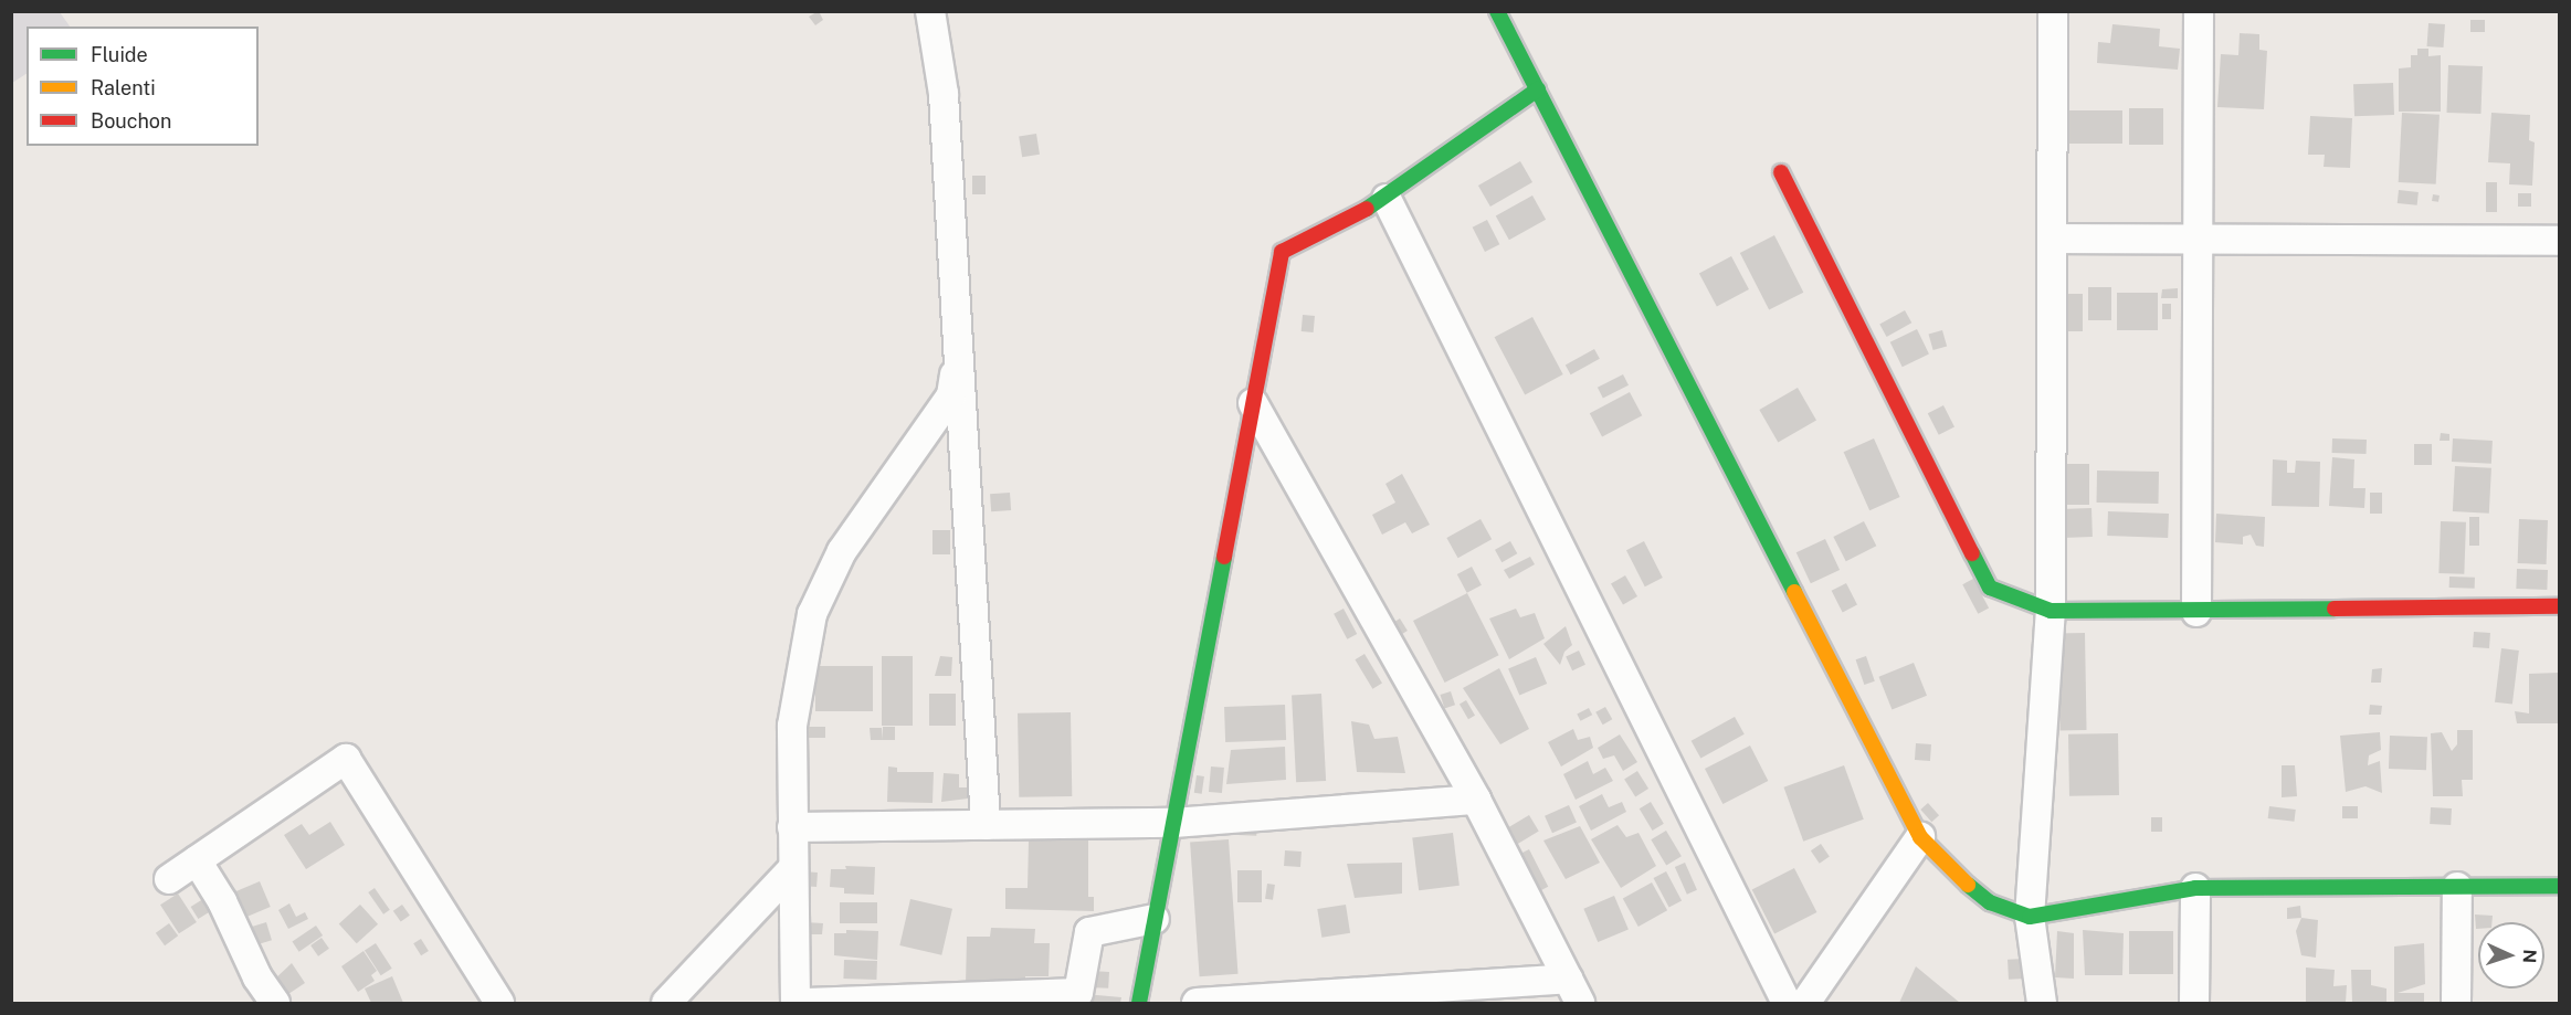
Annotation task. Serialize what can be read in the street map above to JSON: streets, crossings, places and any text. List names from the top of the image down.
{
  "legend": ["Fluide", "Ralenti", "Bouchon"],
  "north": "right"
}
